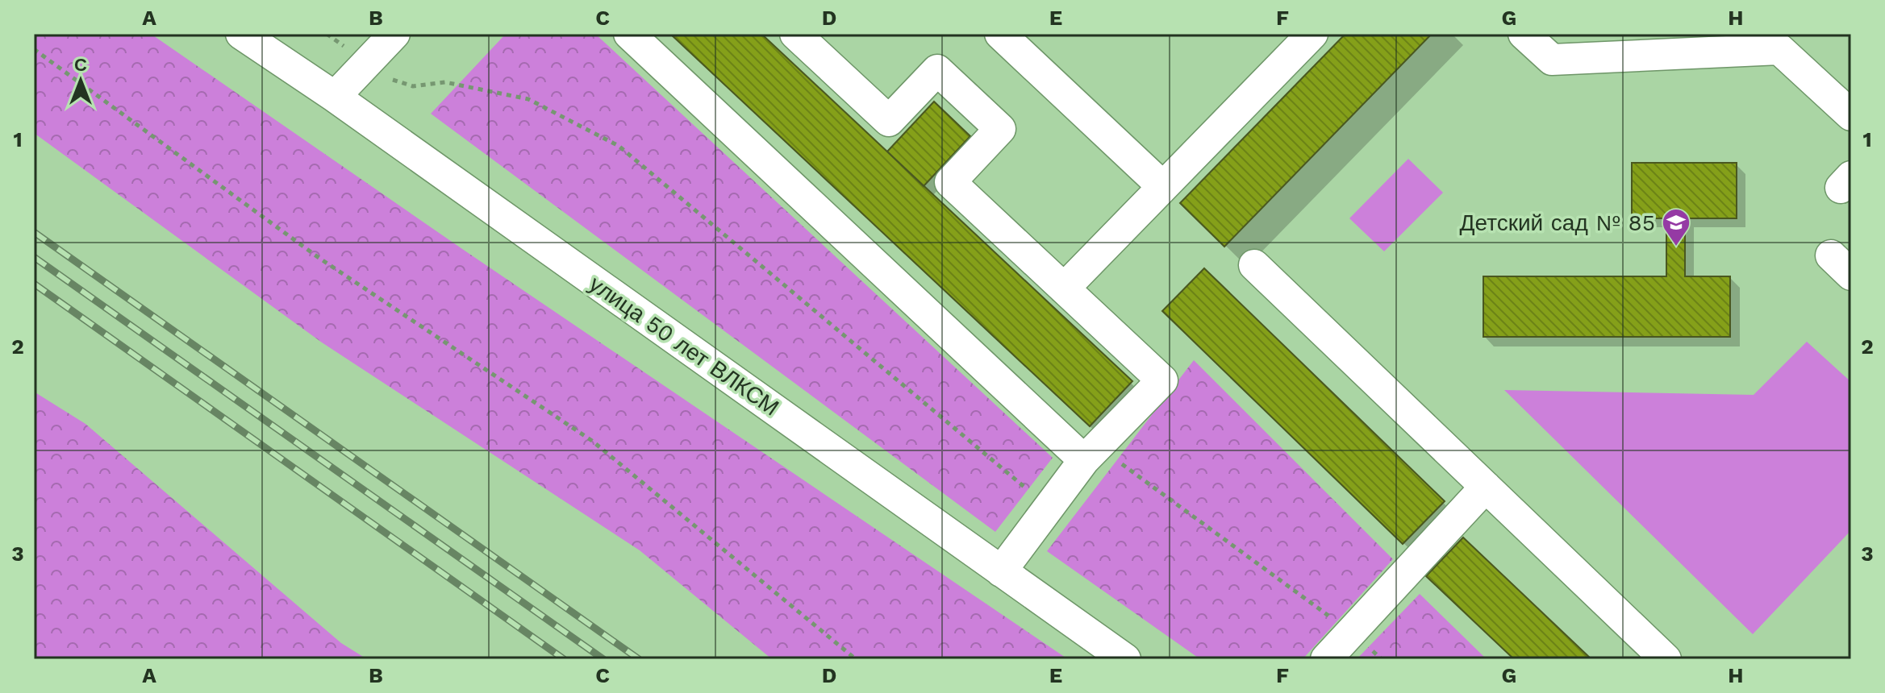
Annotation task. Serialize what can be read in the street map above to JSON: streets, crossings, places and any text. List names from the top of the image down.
{
  "streets": {
    "street": ["улица 50 лет ВЛКСМ"]
  },
  "places": {
    "school or university": ["Детский сад № 85"]
  },
  "north": "top",
  "grid": {
    "columns": [
      "A",
      "B",
      "C",
      "D",
      "E",
      "F",
      "G",
      "H"
    ],
    "rows": ["1", "2", "3"]
  }
}
